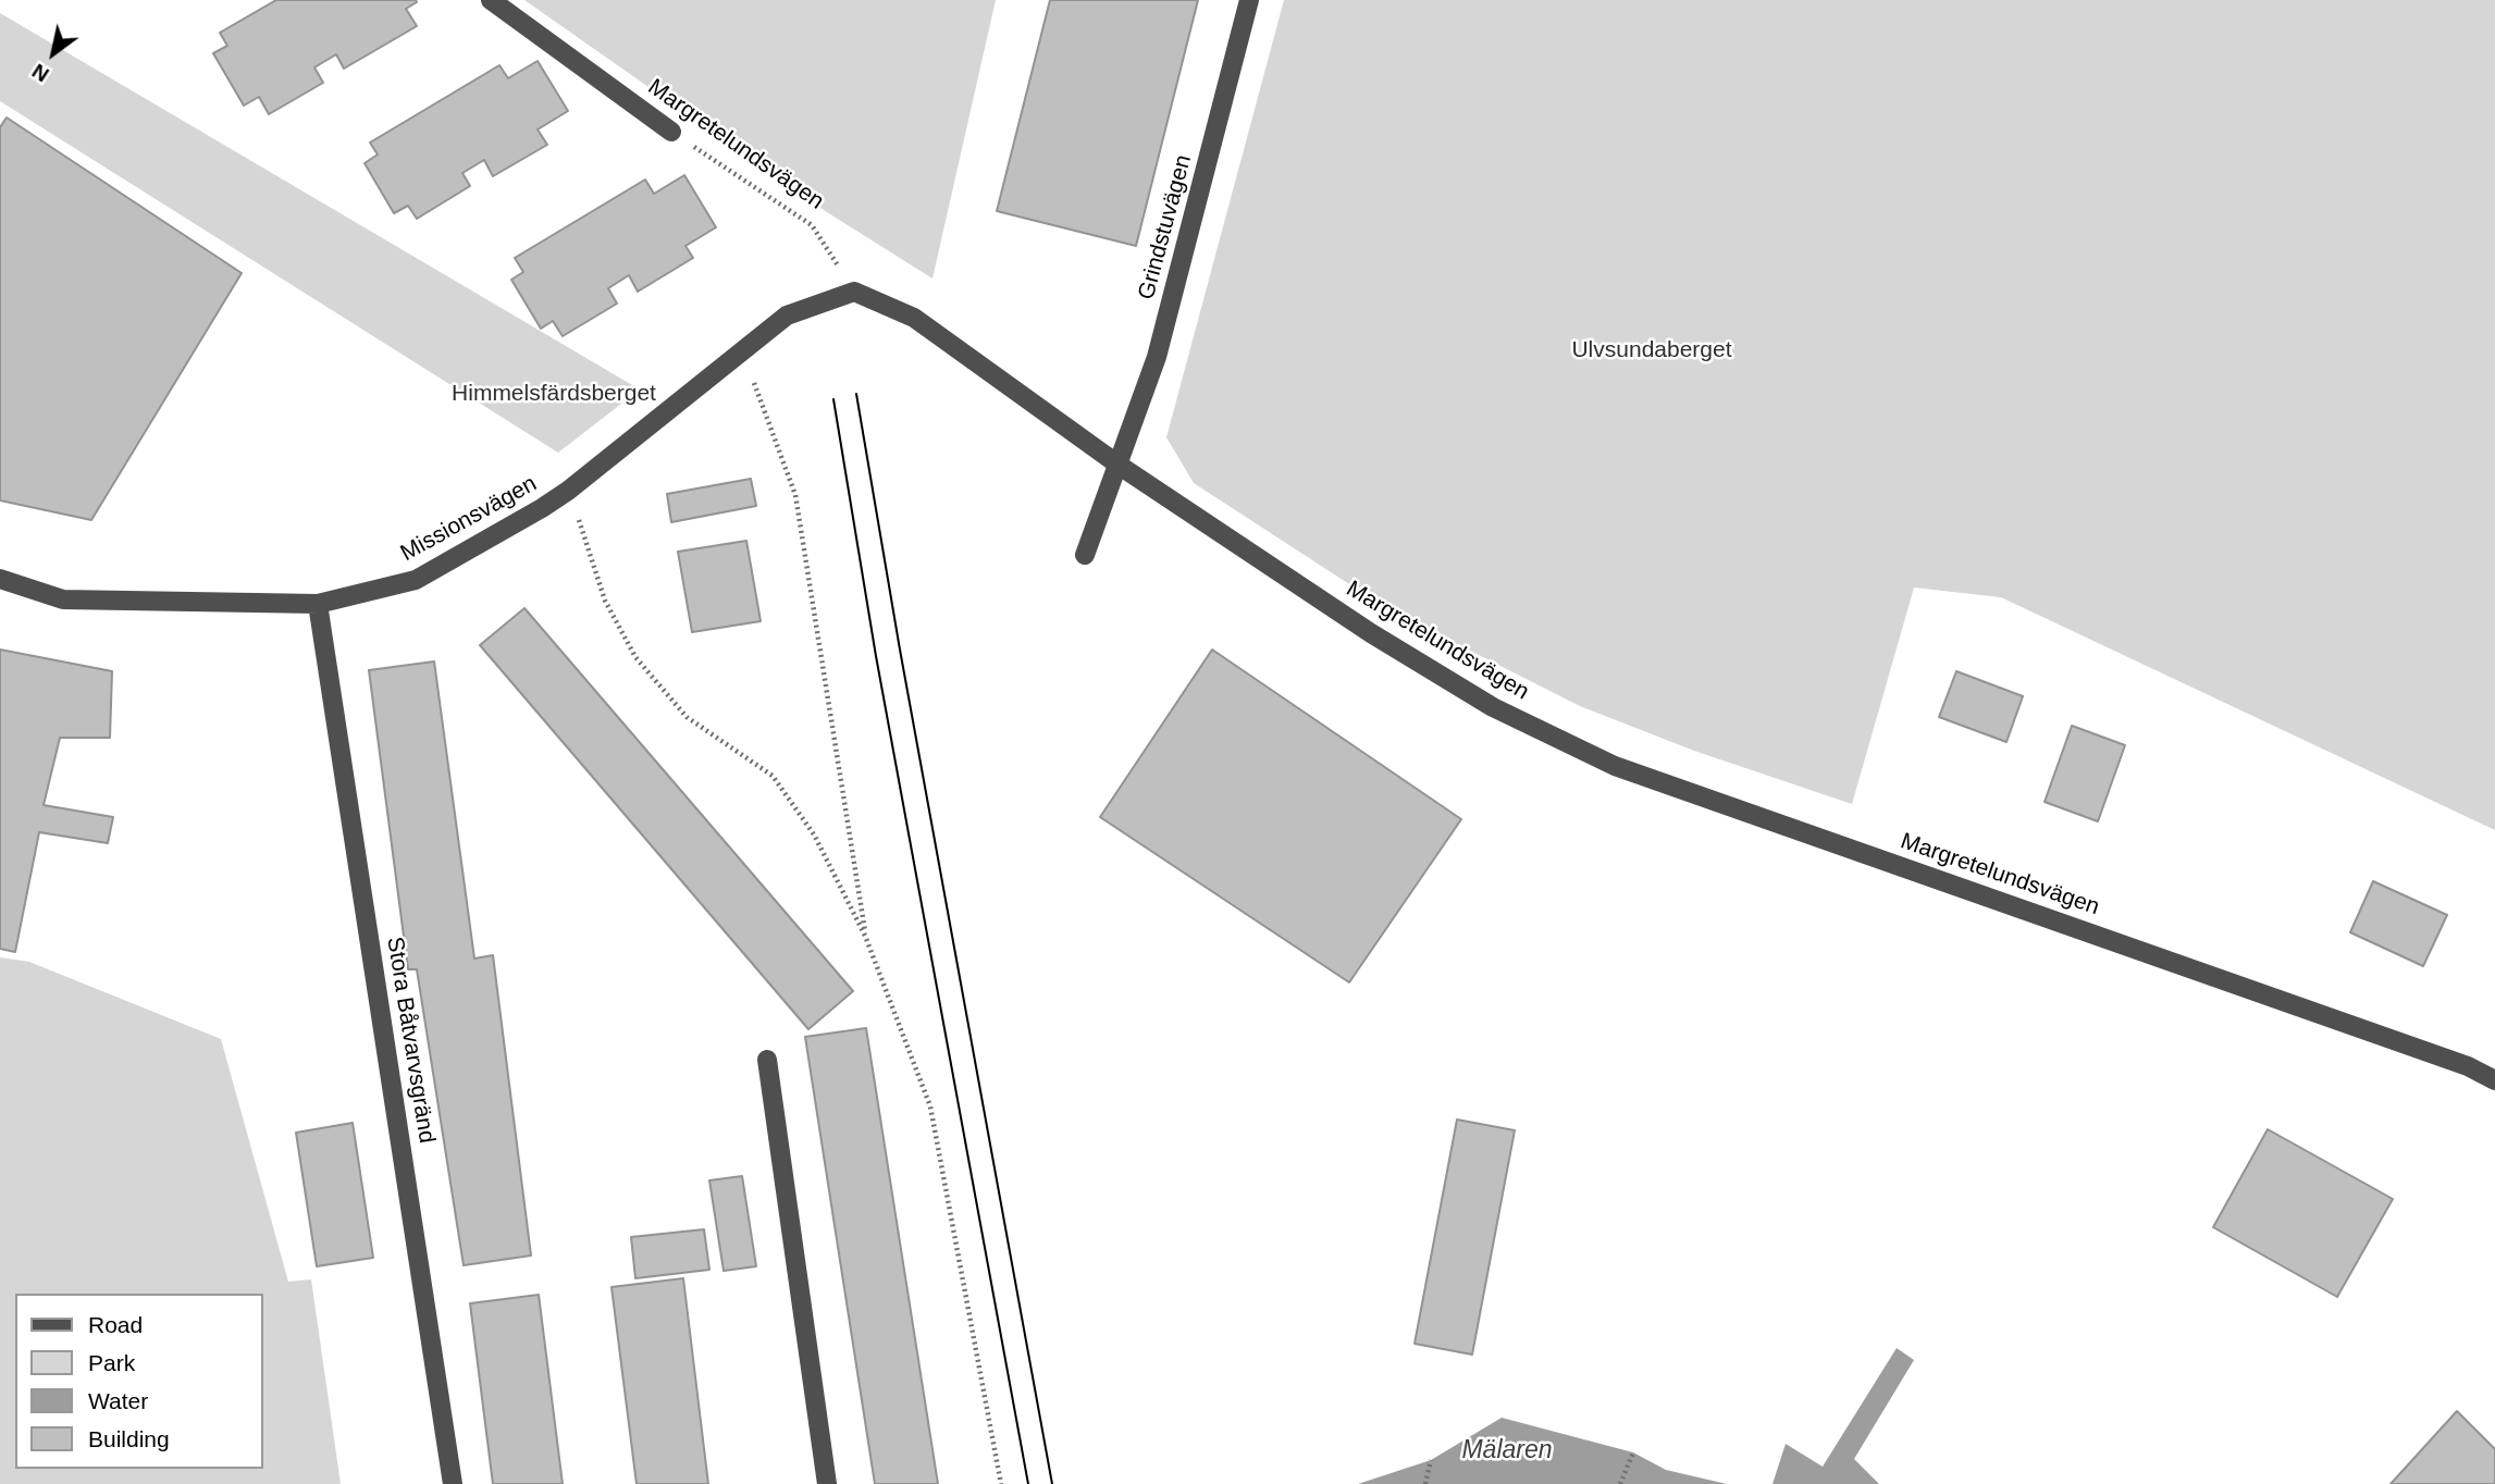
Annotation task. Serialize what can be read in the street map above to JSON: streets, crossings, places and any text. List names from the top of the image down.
{
  "streets": {
    "street": [
      "Margretelundsvägen",
      "Grindstuvägen",
      "Missionsvägen",
      "Stora Båtvarvsgränd"
    ]
  },
  "crossings": [
    ["Margretelundsvägen", "Grindstuvägen"],
    ["Margretelundsvägen", "Missionsvägen"],
    ["Missionsvägen", "Stora Båtvarvsgränd"]
  ],
  "water": ["Mälaren"],
  "parks": ["Ulvsundaberget", "Himmelsfärdsberget"],
  "legend": [
    "Road",
    "Park",
    "Water",
    "Building"
  ],
  "north": "bottom left"
}
